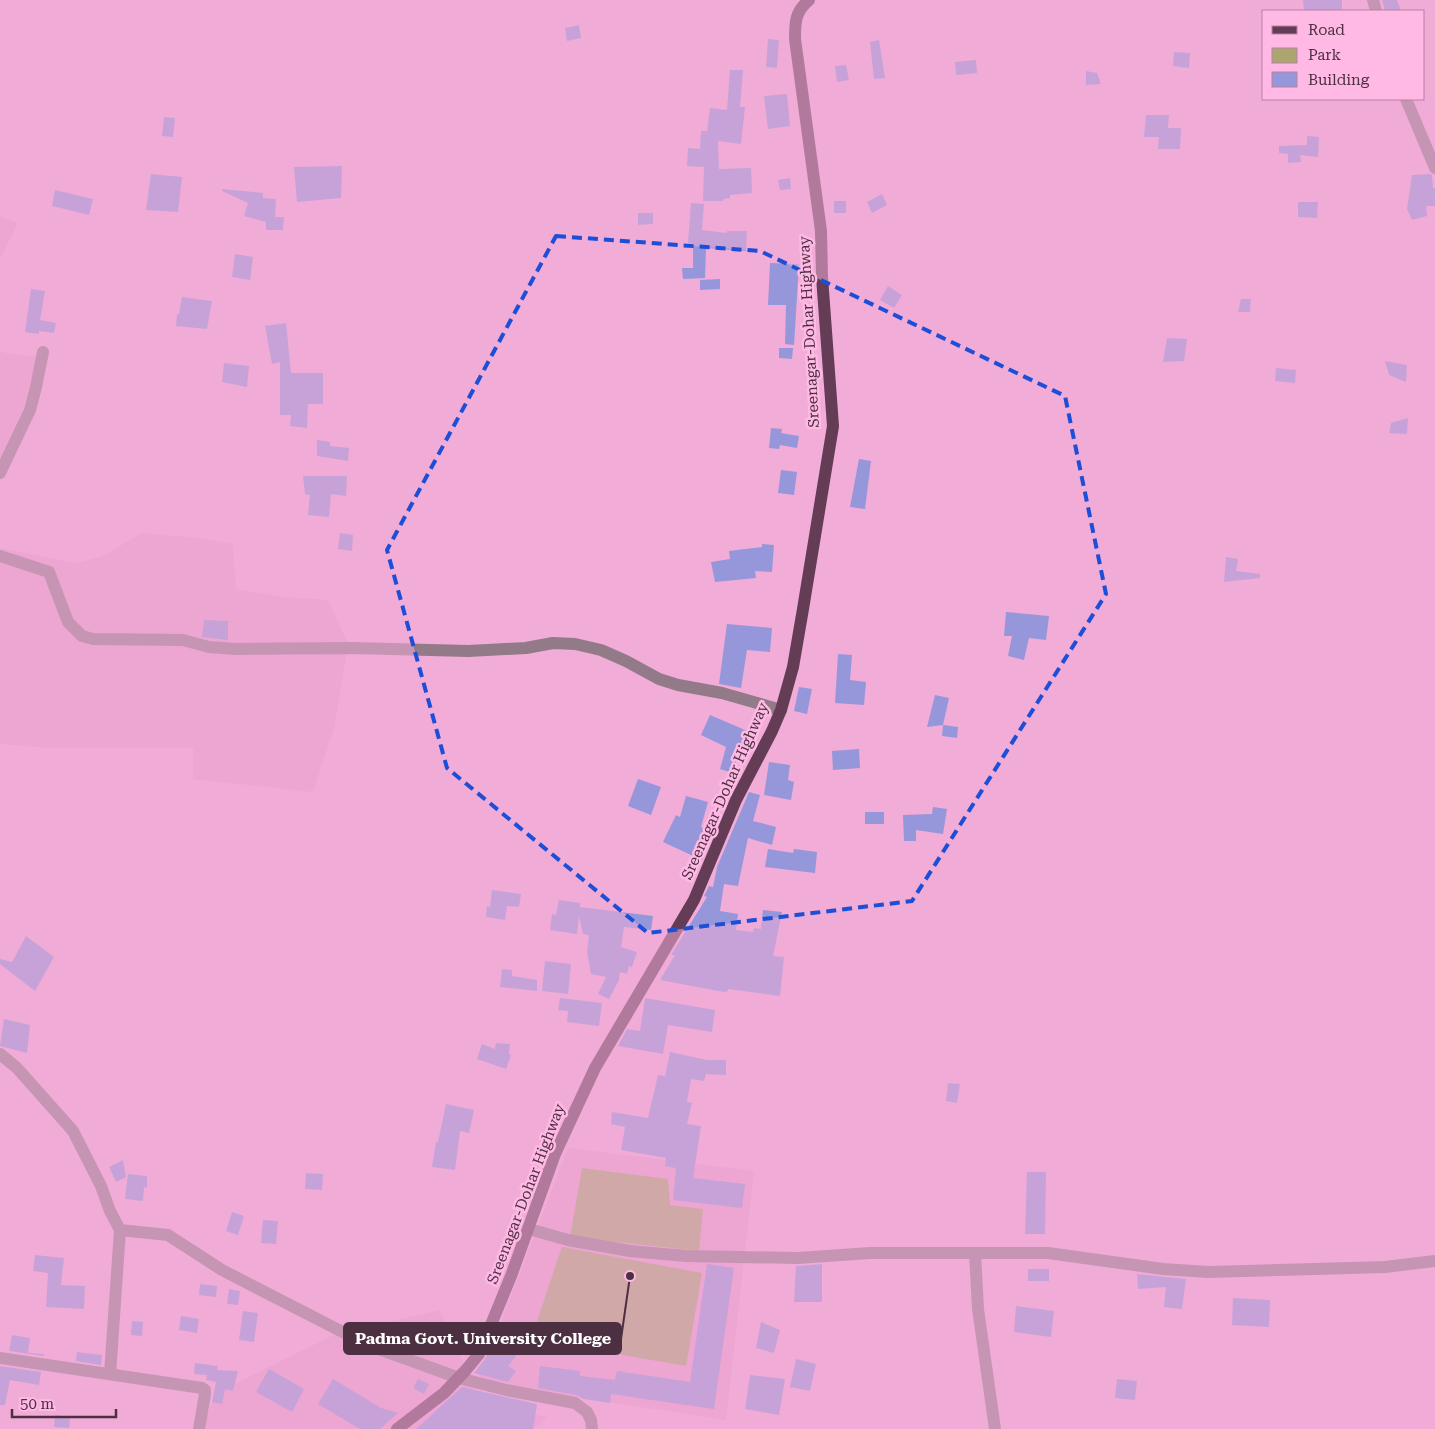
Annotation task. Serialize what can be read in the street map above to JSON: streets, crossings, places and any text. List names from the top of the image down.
{
  "streets": {
    "main road": ["Sreenagar-Dohar Highway"]
  },
  "places": ["Padma Govt. University College"],
  "legend": ["Road", "Park", "Building"],
  "scale_bar": "50 m"
}
